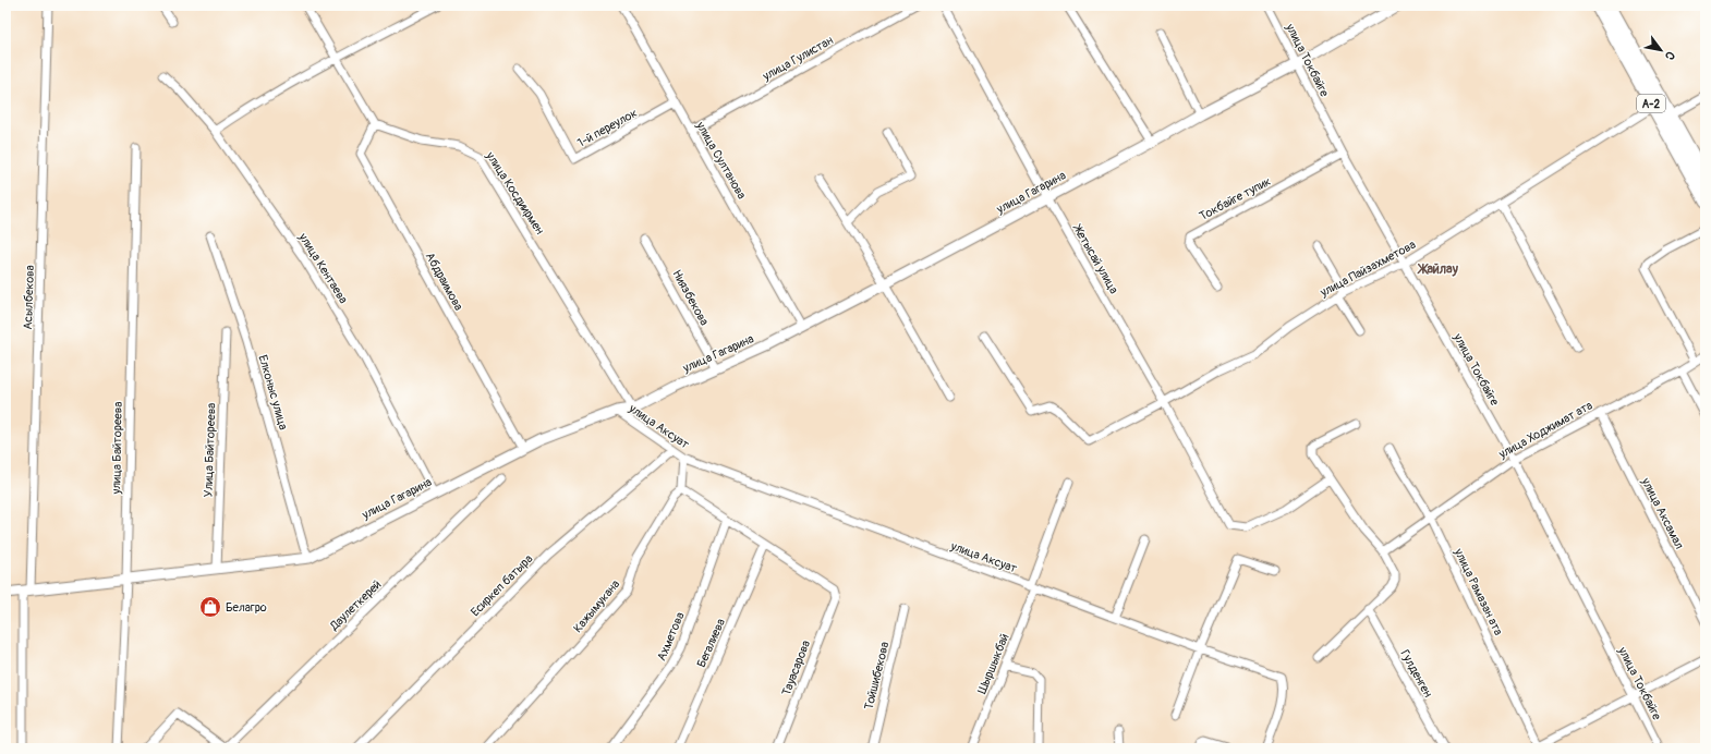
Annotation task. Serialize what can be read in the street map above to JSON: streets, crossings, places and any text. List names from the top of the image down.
{
  "streets": {
    "highway": ["A-2"],
    "main road": ["улица Гагарина"],
    "street": [
      "улица Гулистан",
      "улица Токбайге",
      "1-й переулок",
      "улица Султанова",
      "улица Косдиирмен",
      "Токбайге тупик",
      "Жетысай улица",
      "улица Кентаева",
      "улица Пайзахметова",
      "Абдраимова",
      "Асылбекова",
      "Ниязбекова",
      "Елконыс улица",
      "улица Аксуат",
      "улица Ходжимат ата",
      "улица Байтореева",
      "Улица Байтореева",
      "улица Аксамал",
      "Есиркеп батыра",
      "улица Рамазан ата",
      "Даулеткерей",
      "Кажымукана",
      "Ахметова",
      "Бегалиева",
      "Шыршыкбай",
      "Тауасарова",
      "Гулденген",
      "Тойшибекова"
    ]
  },
  "crossings": [
    ["улица Гулистан", "улица Султанова"],
    ["улица Токбайге", "улица Гагарина"],
    ["улица Токбайге", "Токбайге тупик"],
    ["улица Токбайге", "улица Пайзахметова"],
    ["улица Токбайге", "улица Ходжимат ата"],
    ["A-2", "улица Пайзахметова"],
    ["1-й переулок", "улица Султанова"],
    ["улица Султанова", "улица Гагарина"],
    ["улица Гагарина", "улица Косдиирмен"],
    ["улица Гагарина", "Жетысай улица"],
    ["улица Гагарина", "улица Кентаева"],
    ["улица Гагарина", "Абдраимова"],
    ["улица Гагарина", "Асылбекова"],
    ["улица Гагарина", "Ниязбекова"],
    ["улица Гагарина", "Елконыс улица"],
    ["улица Гагарина", "улица Аксуат"],
    ["улица Гагарина", "улица Байтореева"],
    ["улица Гагарина", "Улица Байтореева"],
    ["улица Косдиирмен", "Абдраимова"],
    ["Жетысай улица", "улица Пайзахметова"],
    ["улица Аксуат", "Есиркеп батыра"],
    ["улица Аксуат", "Шыршыкбай"],
    ["улица Ходжимат ата", "улица Аксамал"],
    ["улица Ходжимат ата", "улица Рамазан ата"],
    ["Бегалиева", "Тауасарова"]
  ],
  "districts": ["Жайлау"],
  "places": {
    "shop": ["Белагро"]
  },
  "north": "bottom right"
}
